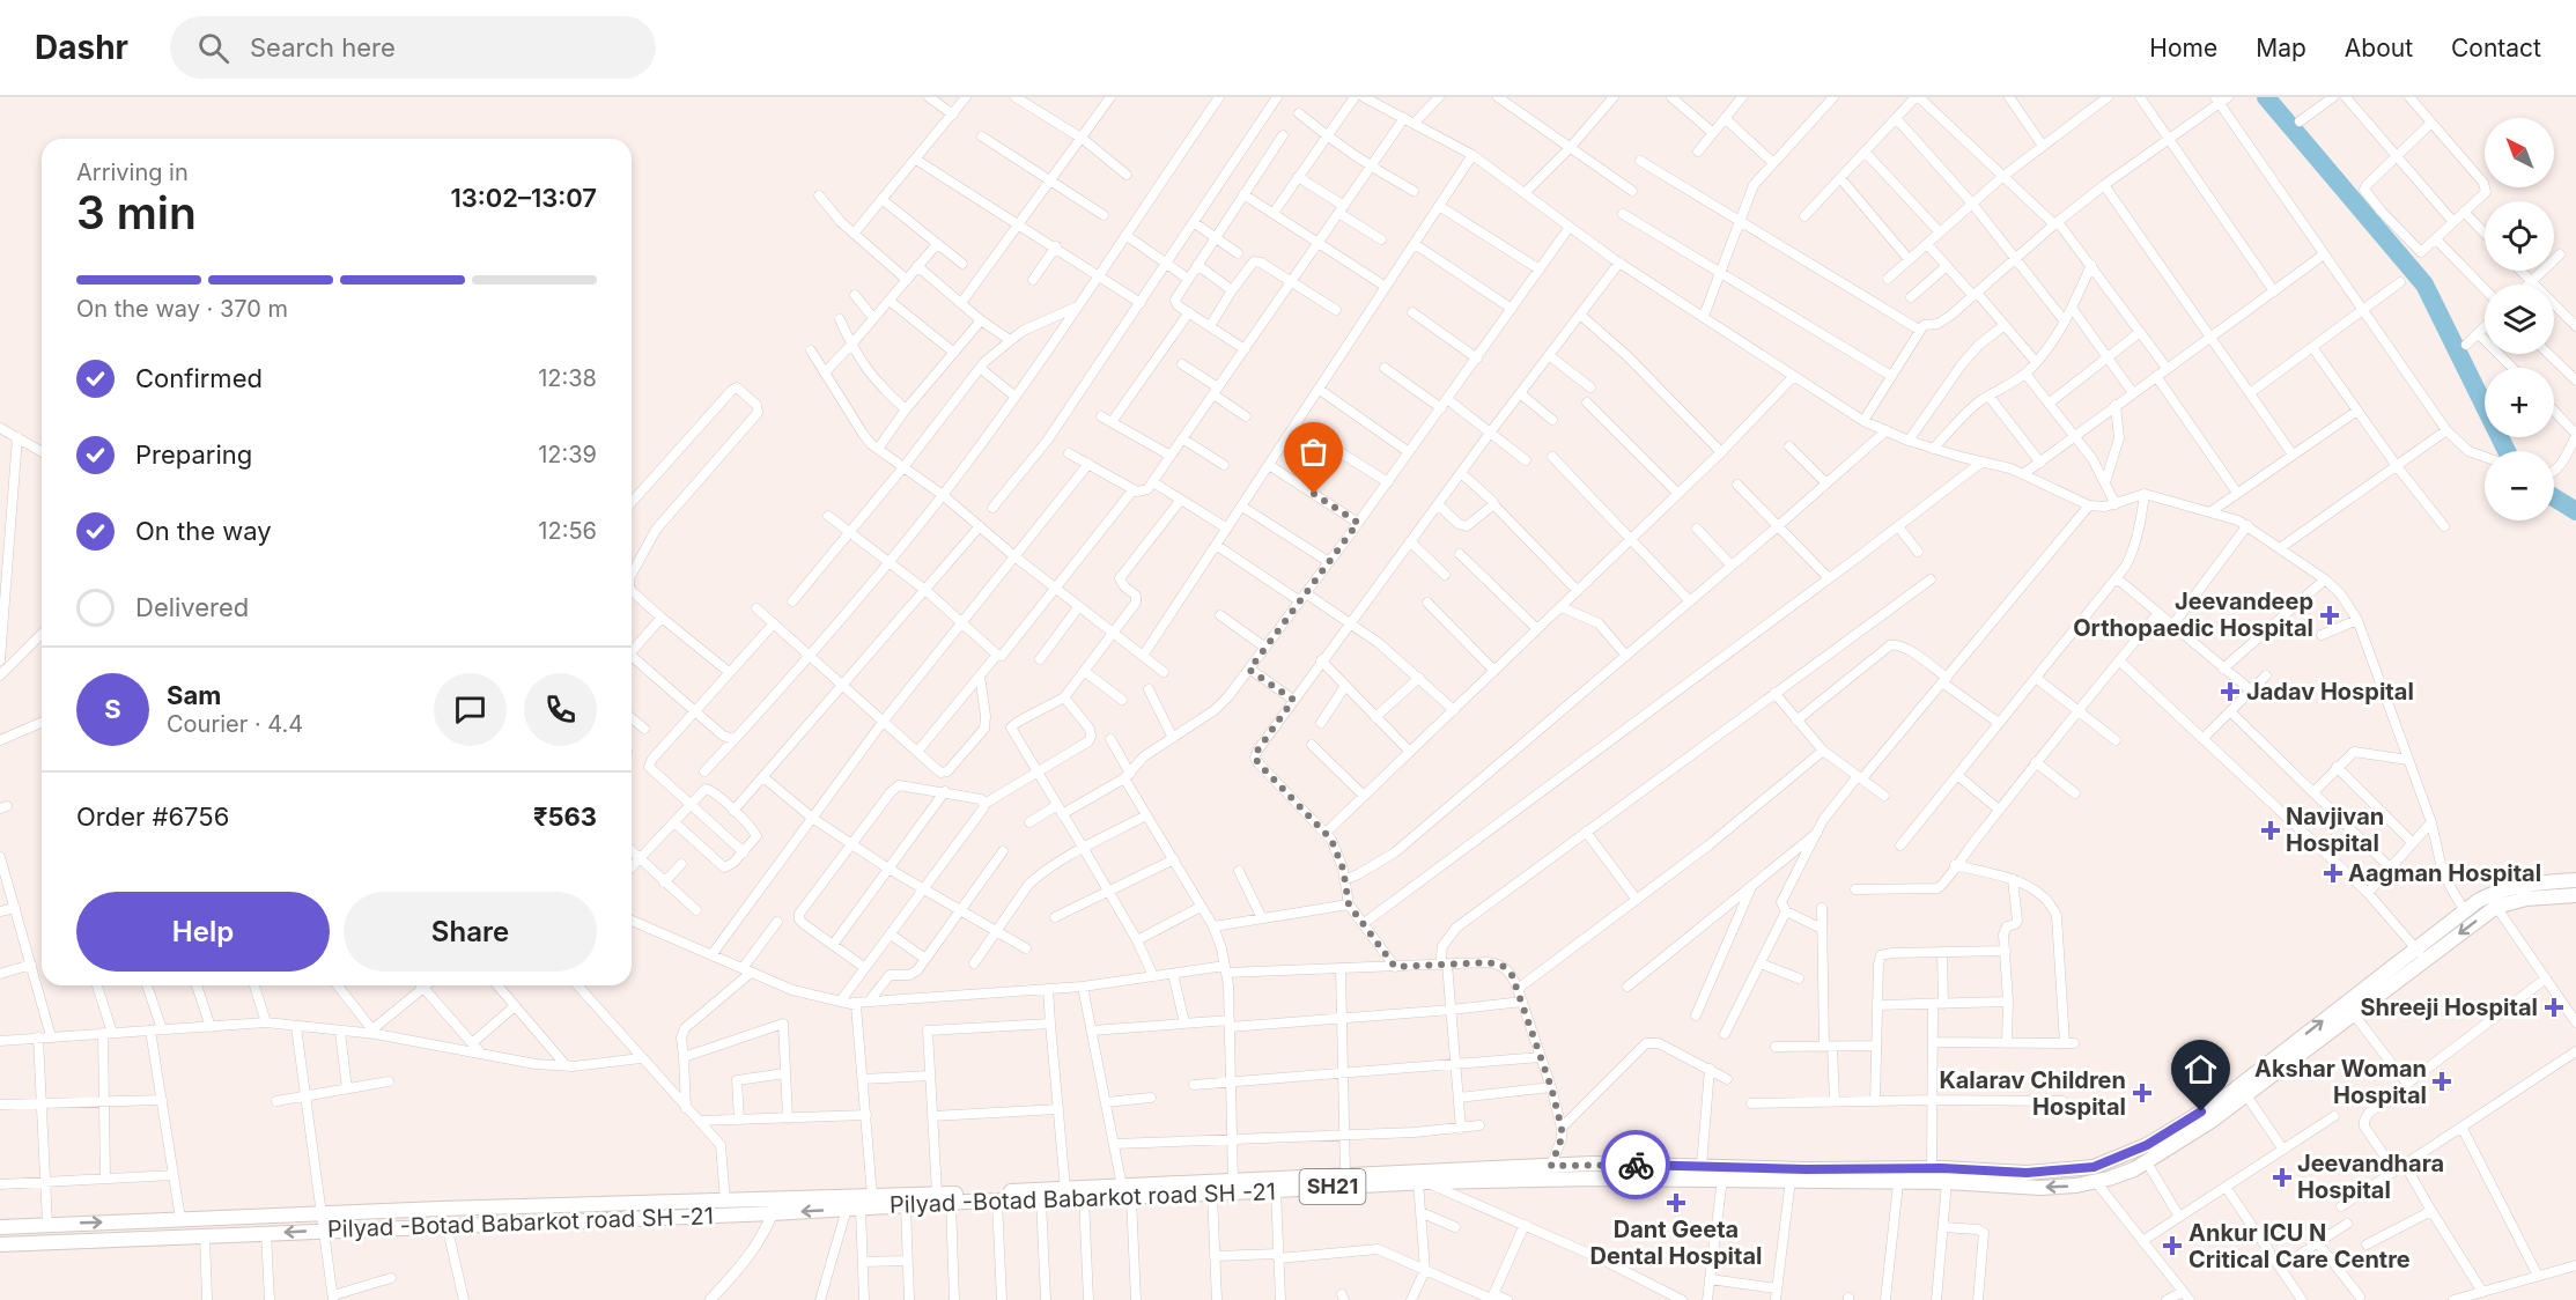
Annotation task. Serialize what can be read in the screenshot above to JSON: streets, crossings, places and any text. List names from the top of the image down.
{
  "streets": {
    "main road": ["SH21", "Pilyad -Botad Babarkot road SH -21"]
  },
  "places": {
    "health": [
      "Jeevandeep Orthopaedic Hospital",
      "Jadav Hospital",
      "Navjivan Hospital",
      "Aagman Hospital",
      "Shreeji Hospital",
      "Akshar Woman Hospital",
      "Kalarav Children Hospital",
      "Jeevandhara Hospital",
      "Dant Geeta Dental Hospital",
      "Ankur ICU N Critical Care Centre"
    ]
  },
  "north": "top left",
  "page": {
    "header": "Dashr",
    "search": "Search here",
    "nav": [
      "Home",
      "Map",
      "About",
      "Contact"
    ],
    "map_buttons": ["+", "−"],
    "heading": ["3 min", "Arriving in", "13:02–13:07"],
    "panel": [
      "Sam",
      "Courier · 4.4",
      "Order #6756",
      "₹563"
    ],
    "bar": "On the way · 370 m",
    "list": [
      ["Confirmed", "12:38"],
      ["Preparing", "12:39"],
      ["On the way", "12:56"],
      "Delivered"
    ],
    "round": "S",
    "buttons": ["Help", "Share"]
  }
}
